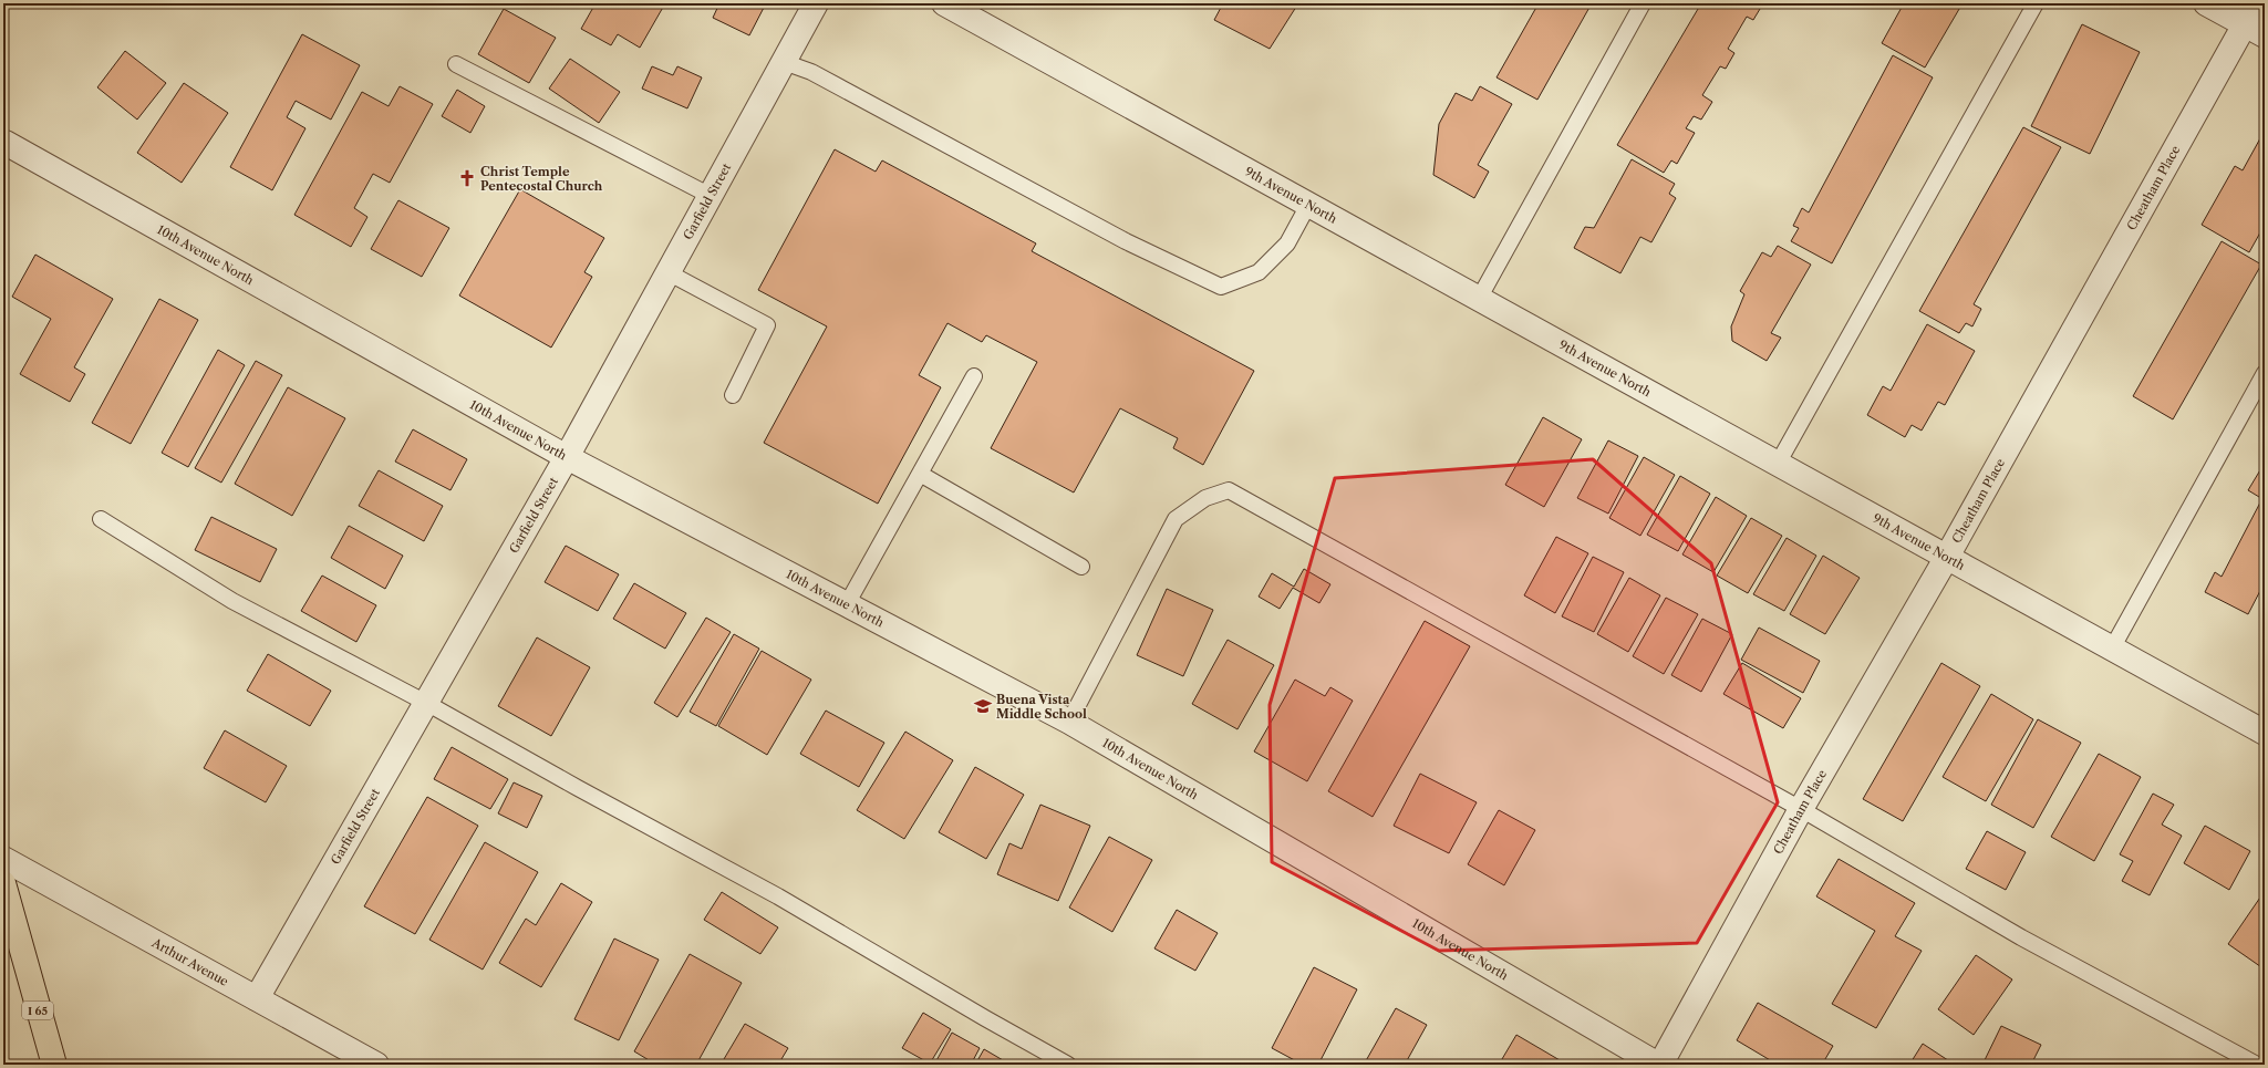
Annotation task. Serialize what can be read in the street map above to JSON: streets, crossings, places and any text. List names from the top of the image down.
{
  "streets": {
    "highway": ["I 65"],
    "street": [
      "Cheatham Place",
      "9th Avenue North",
      "Garfield Street",
      "10th Avenue North",
      "Arthur Avenue"
    ]
  },
  "crossings": [
    ["Cheatham Place", "9th Avenue North"],
    ["Cheatham Place", "10th Avenue North"],
    ["Garfield Street", "10th Avenue North"],
    ["Garfield Street", "Arthur Avenue"]
  ],
  "places": {
    "church": ["Christ Temple Pentecostal Church"],
    "school or university": ["Buena Vista Middle School"]
  }
}
